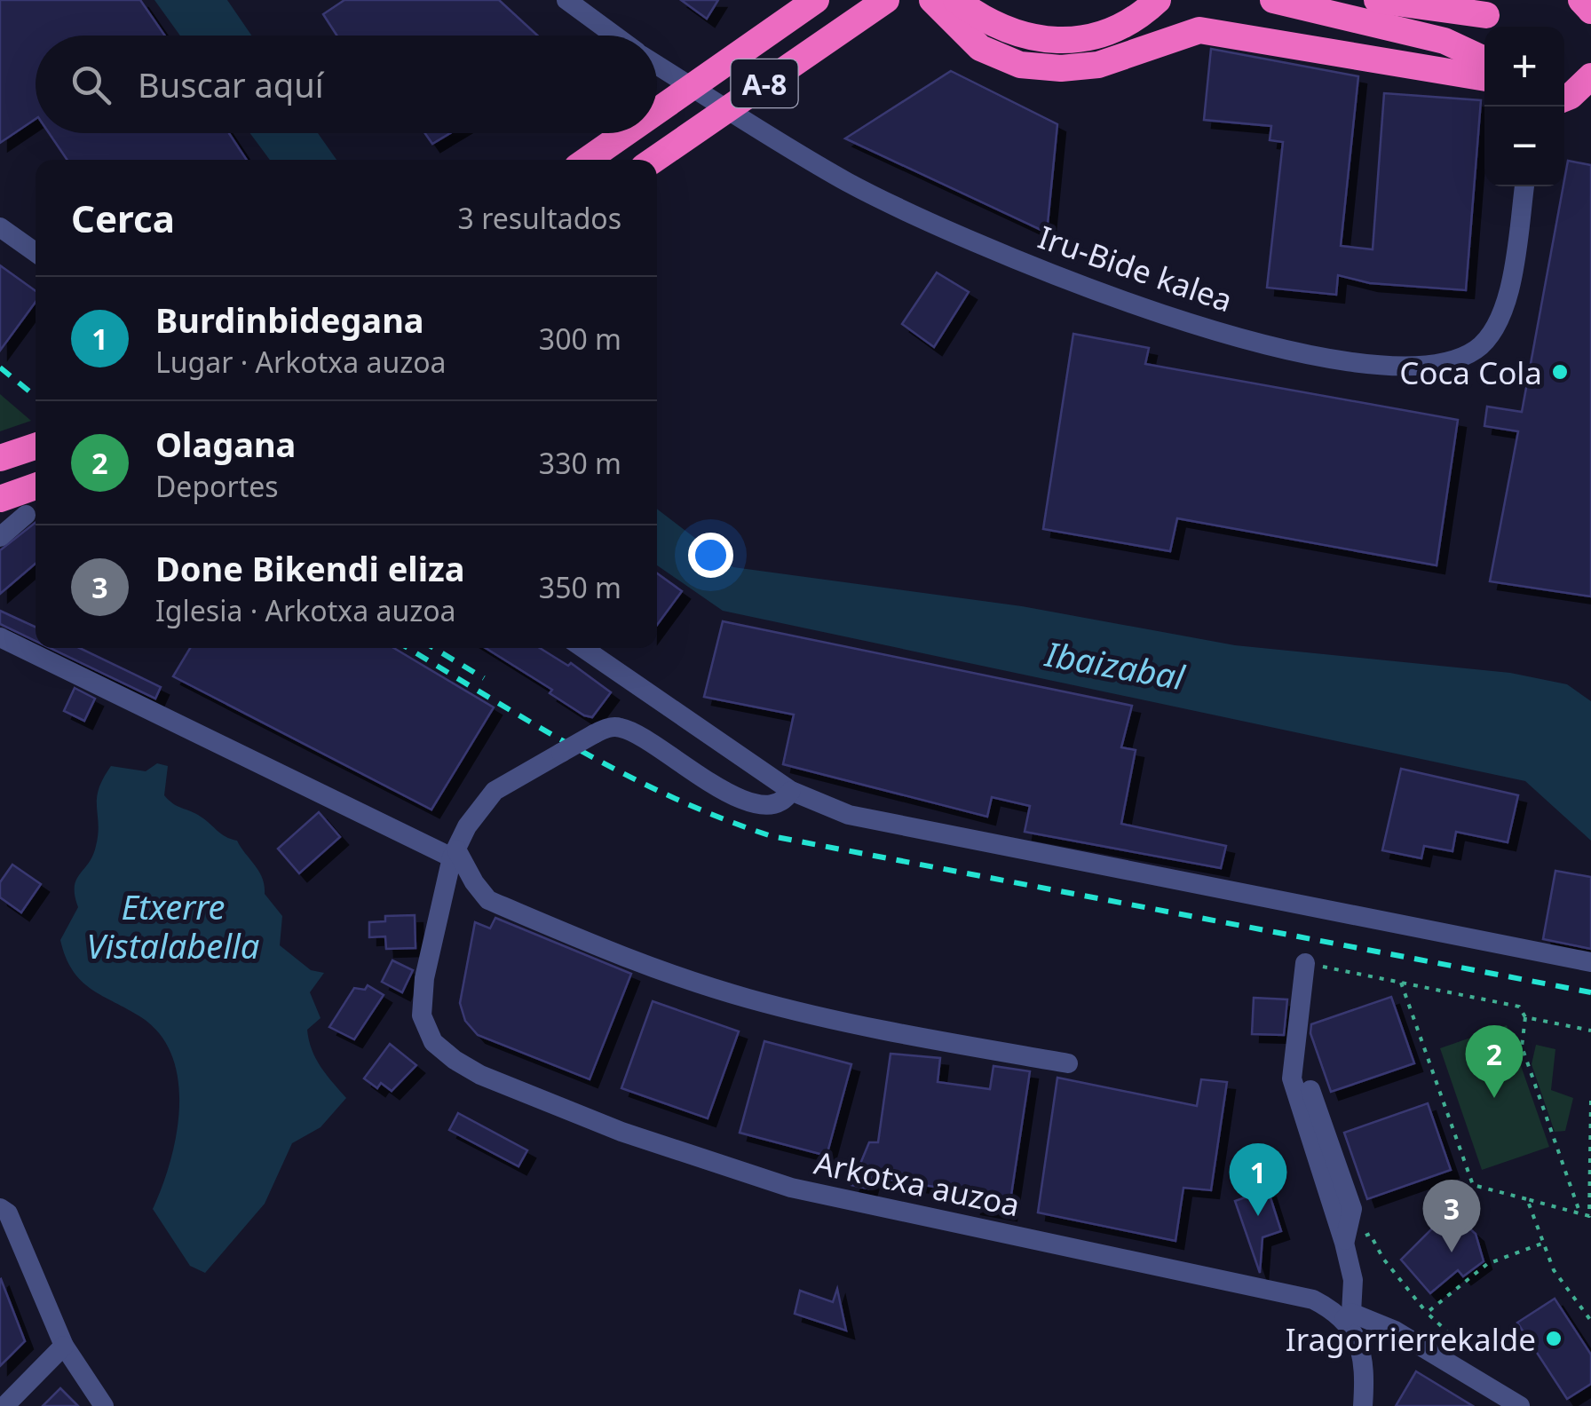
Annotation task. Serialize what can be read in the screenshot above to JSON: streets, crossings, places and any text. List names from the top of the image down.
{
  "streets": {
    "highway": ["A-8"],
    "street": ["Iru-Bide kalea", "Arkotxa auzoa"]
  },
  "water": ["Ibaizabal", "Etxerre Vistalabella"],
  "places": ["Coca Cola", "Iragorrierrekalde"],
  "page": {
    "map_buttons": ["+", "−"],
    "search": "Buscar aquí",
    "heading": ["Cerca", "3 resultados"],
    "list": [
      {
        "mark": "1",
        "name": "Burdinbidegana",
        "note": "Lugar · Arkotxa auzoa",
        "value": "300 m"
      },
      {
        "mark": "2",
        "name": "Olagana",
        "note": "Deportes",
        "value": "330 m"
      },
      {
        "mark": "3",
        "name": "Done Bikendi eliza",
        "note": "Iglesia · Arkotxa auzoa",
        "value": "350 m"
      }
    ],
    "pins": ["2", "1", "3"]
  }
}
